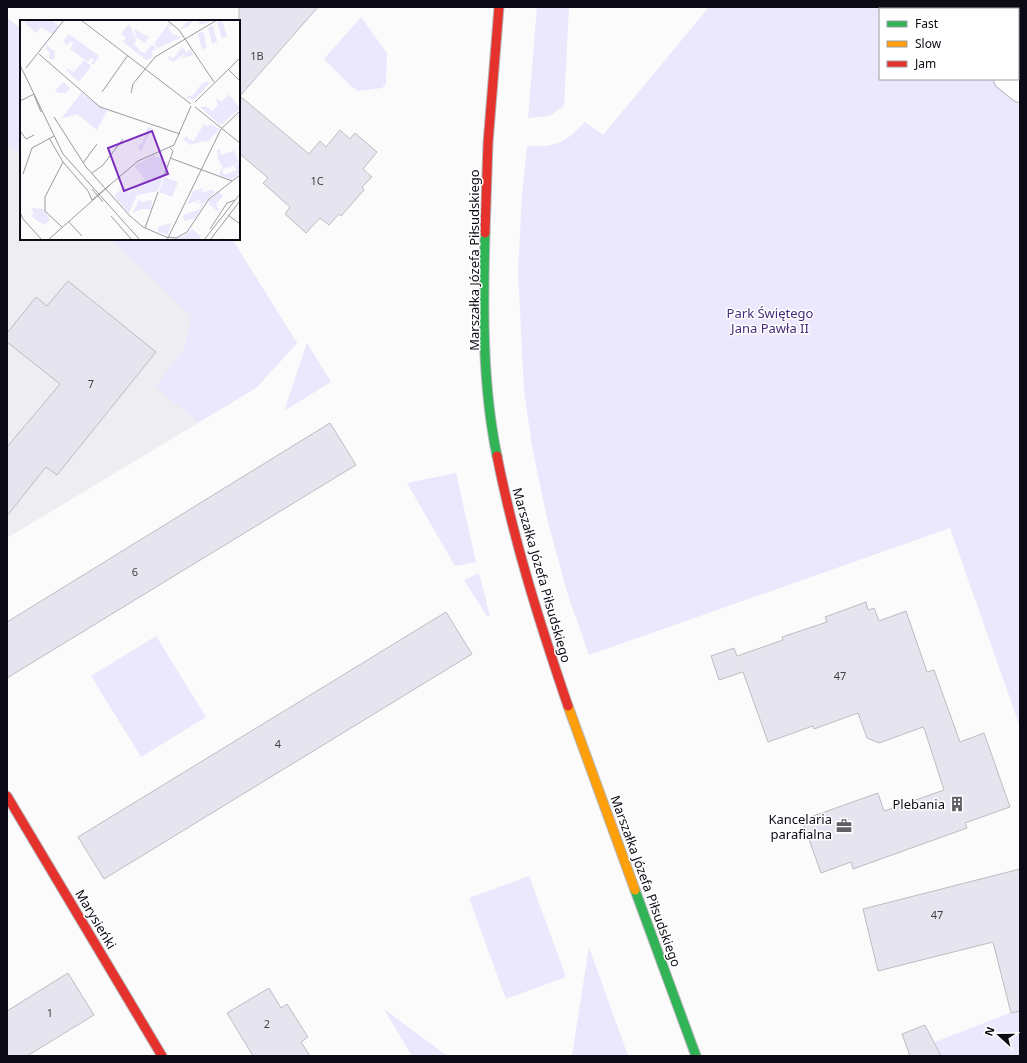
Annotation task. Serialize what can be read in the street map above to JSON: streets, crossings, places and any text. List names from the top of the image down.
{
  "streets": {
    "street": ["Marszałka Józefa Piłsudskiego", "Marysieńki"]
  },
  "parks": ["Park Świętego Jana Pawła II"],
  "places": {
    "building": ["Plebania"],
    "office": ["Kancelaria parafialna"]
  },
  "house_numbers": [
    "1B",
    "1C",
    "7",
    "6",
    "47",
    "4",
    "47",
    "1",
    "2"
  ],
  "legend": ["Fast", "Slow", "Jam"],
  "north": "left"
}
